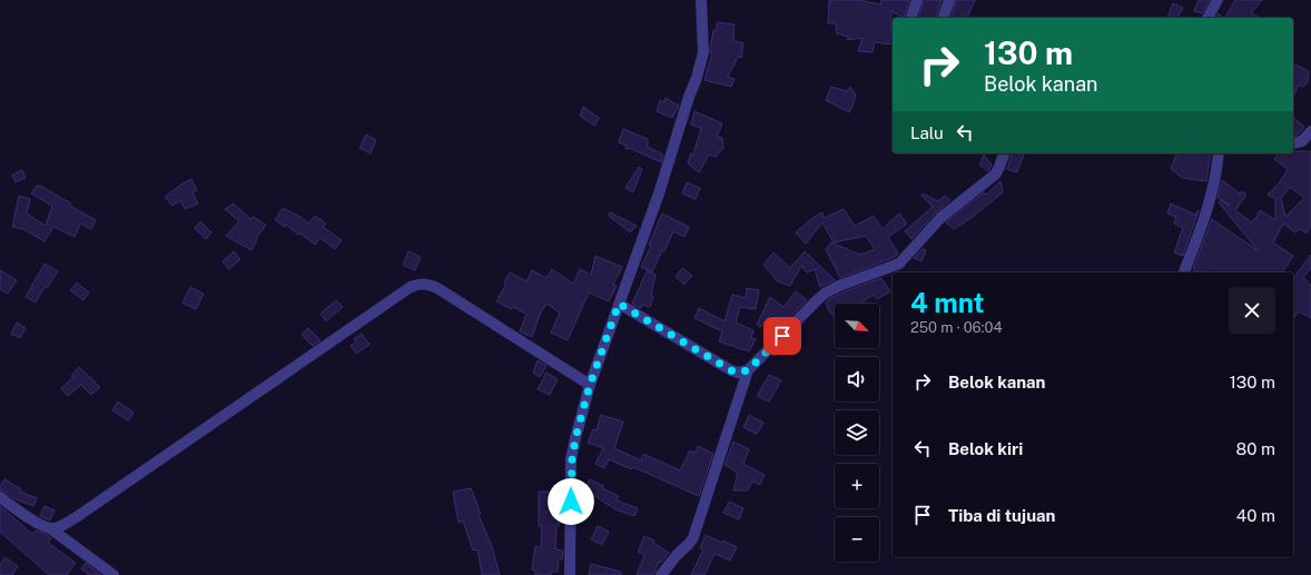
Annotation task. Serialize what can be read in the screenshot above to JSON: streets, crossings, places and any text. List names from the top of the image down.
{
  "north": "bottom right",
  "page": {
    "turn": ["130 m", "Belok kanan"],
    "then": "Lalu",
    "heading": ["4 mnt", "250 m · 06:04"],
    "map_buttons": ["+", "−"],
    "list": [
      {
        "name": "Belok kanan",
        "value": "130 m"
      },
      {
        "name": "Belok kiri",
        "value": "80 m"
      },
      {
        "name": "Tiba di tujuan",
        "value": "40 m"
      }
    ]
  }
}
